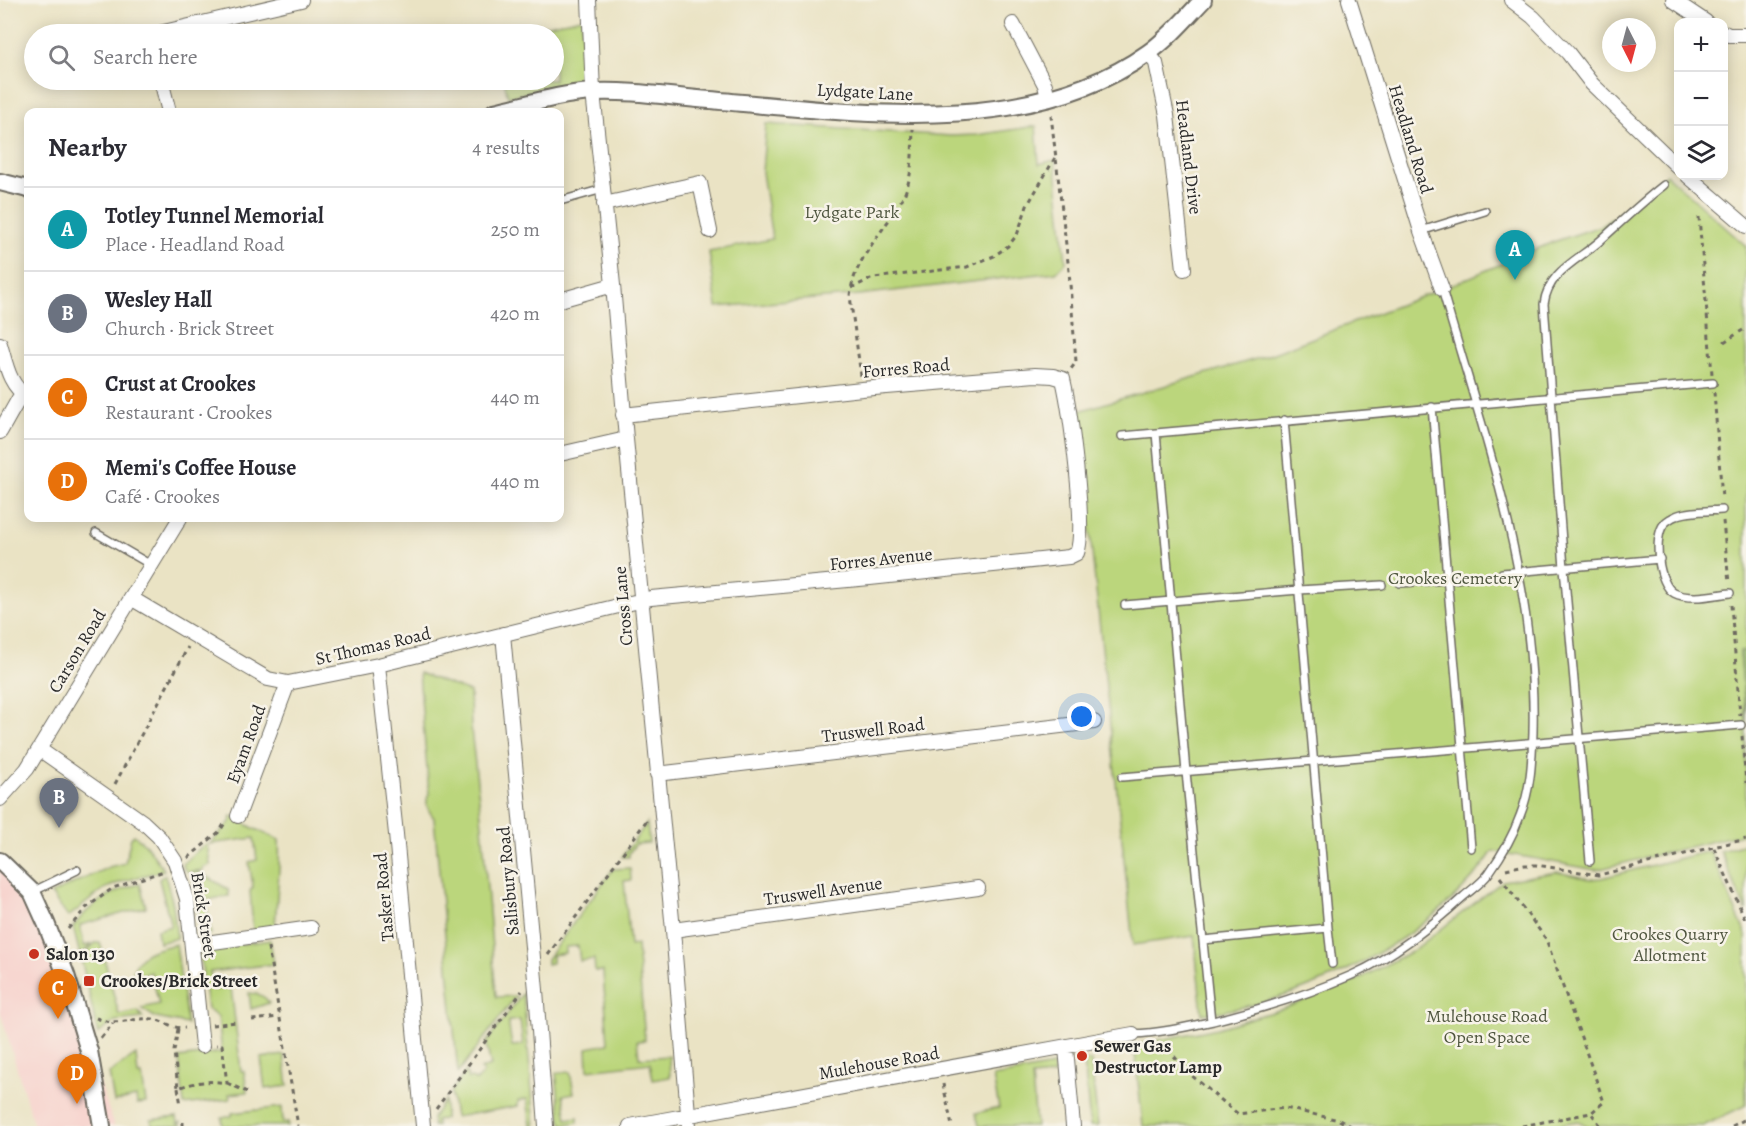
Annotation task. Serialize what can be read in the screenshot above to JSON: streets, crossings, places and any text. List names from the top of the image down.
{
  "streets": {
    "street": [
      "Lydgate Lane",
      "Headland Road",
      "Headland Drive",
      "Forres Road",
      "Forres Avenue",
      "Cross Lane",
      "St Thomas Road",
      "Carson Road",
      "Truswell Road",
      "Eyam Road",
      "Salisbury Road",
      "Truswell Avenue",
      "Tasker Road",
      "Brick Street",
      "Mulehouse Road"
    ]
  },
  "crossings": [
    ["Lydgate Lane", "Headland Drive"],
    ["Lydgate Lane", "Cross Lane"],
    ["Forres Road", "Forres Avenue"],
    ["Forres Road", "Cross Lane"],
    ["Forres Avenue", "Cross Lane"],
    ["Forres Avenue", "St Thomas Road"],
    ["Cross Lane", "St Thomas Road"],
    ["Cross Lane", "Truswell Road"],
    ["Cross Lane", "Truswell Avenue"],
    ["Cross Lane", "Mulehouse Road"],
    ["St Thomas Road", "Carson Road"],
    ["St Thomas Road", "Eyam Road"],
    ["St Thomas Road", "Salisbury Road"],
    ["St Thomas Road", "Tasker Road"],
    ["Carson Road", "Brick Street"]
  ],
  "parks": [
    "Lydgate Park",
    "Crookes Cemetery",
    "Crookes Quarry Allotment",
    "Mulehouse Road Open Space"
  ],
  "places": {
    "other": ["Salon 130", "Sewer Gas Destructor Lamp"],
    "transit": ["Crookes/Brick Street"]
  },
  "north": "bottom",
  "page": {
    "map_buttons": ["+", "−"],
    "search": "Search here",
    "heading": ["Nearby", "4 results"],
    "list": [
      {
        "mark": "A",
        "name": "Totley Tunnel Memorial",
        "note": "Place · Headland Road",
        "value": "250 m"
      },
      {
        "mark": "B",
        "name": "Wesley Hall",
        "note": "Church · Brick Street",
        "value": "420 m"
      },
      {
        "mark": "C",
        "name": "Crust at Crookes",
        "note": "Restaurant · Crookes",
        "value": "440 m"
      },
      {
        "mark": "D",
        "name": "Memi's Coffee House",
        "note": "Café · Crookes",
        "value": "440 m"
      }
    ],
    "pins": [
      "A",
      "B",
      "C",
      "D"
    ]
  }
}
